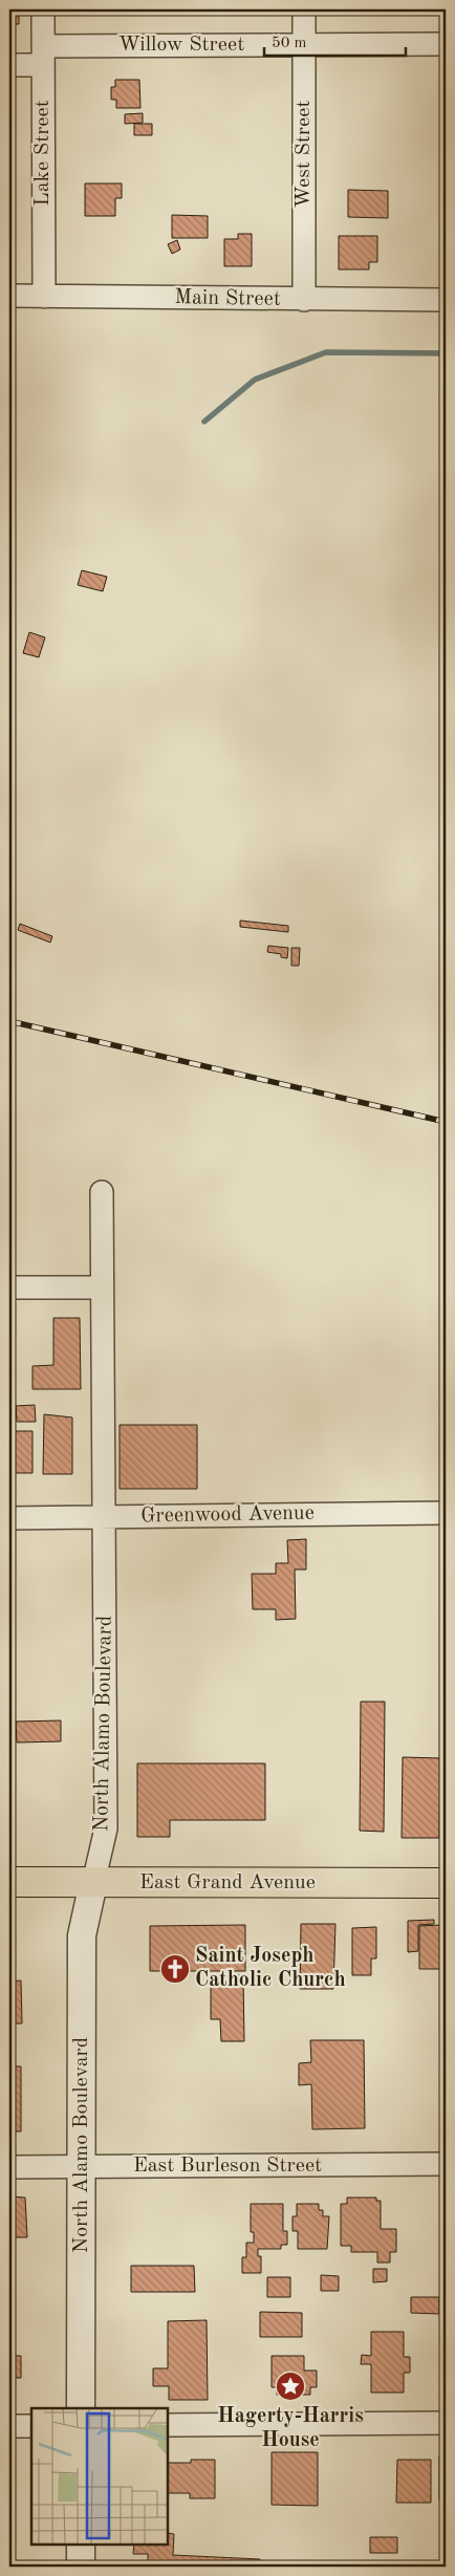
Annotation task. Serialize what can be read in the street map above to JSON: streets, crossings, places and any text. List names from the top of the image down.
{
  "streets": {
    "highway": ["East Grand Avenue"],
    "street": [
      "Willow Street",
      "Lake Street",
      "West Street",
      "Main Street",
      "Greenwood Avenue",
      "North Alamo Boulevard",
      "East Burleson Street"
    ]
  },
  "crossings": [
    ["Willow Street", "Lake Street"],
    ["Willow Street", "West Street"],
    ["Lake Street", "Main Street"],
    ["West Street", "Main Street"],
    ["Greenwood Avenue", "North Alamo Boulevard"],
    ["North Alamo Boulevard", "East Grand Avenue"],
    ["North Alamo Boulevard", "East Burleson Street"]
  ],
  "places": {
    "church": ["Saint Joseph Catholic Church"],
    "place": ["Hagerty-Harris House"]
  },
  "scale_bar": "50 m"
}
